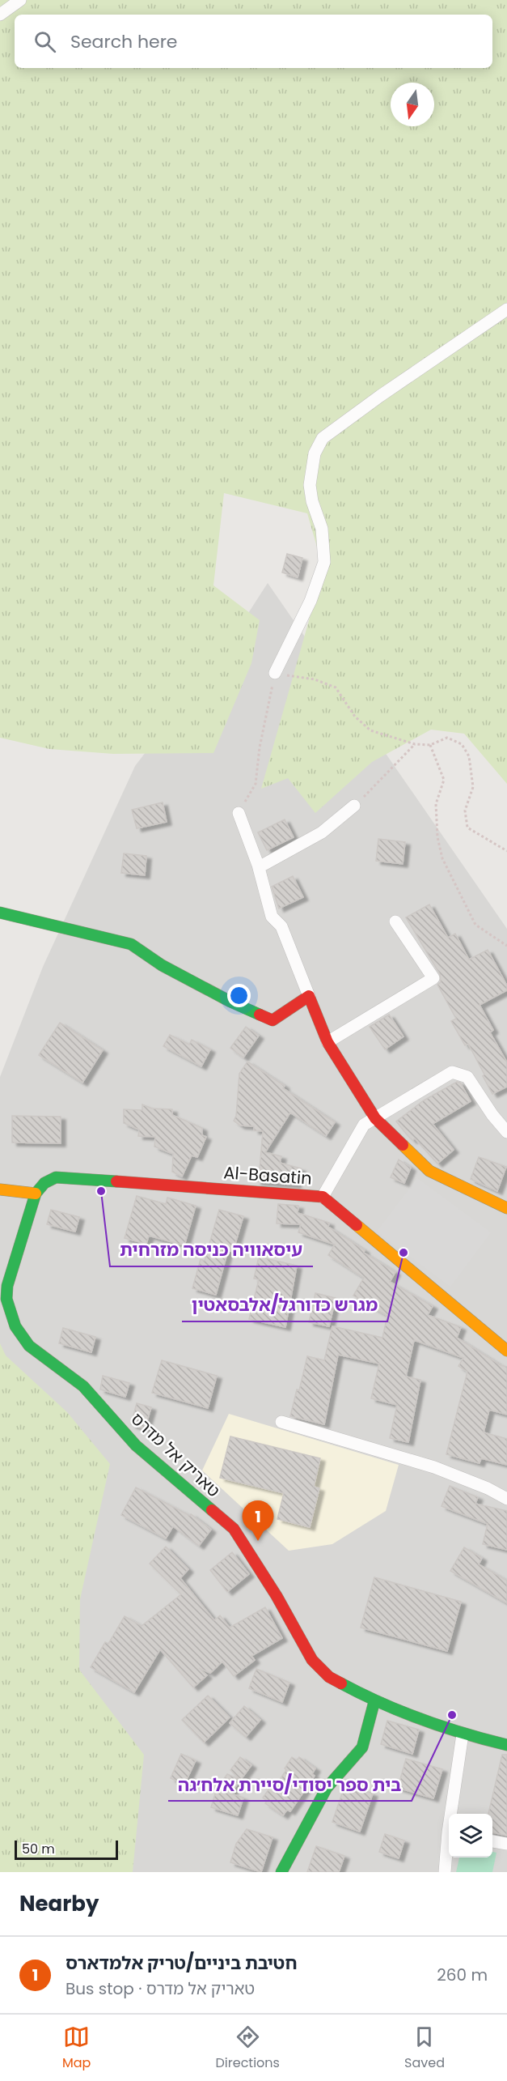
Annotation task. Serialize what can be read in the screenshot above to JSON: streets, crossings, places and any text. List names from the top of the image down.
{
  "streets": {
    "street": ["Al-Basatin", "טאריק אל מדרס"]
  },
  "crossings": [
    ["Al-Basatin", "טאריק אל מדרס"]
  ],
  "places": ["עיסאוויה כניסה מזרחית", "מגרש כדורגל/אלבסאטין", "בית ספר יסודי/סיירת אלח׳גה"],
  "scale_bar": "50 m",
  "north": "bottom",
  "page": {
    "search": "Search here",
    "pins": "1",
    "scale": "50 m",
    "heading": "Nearby",
    "list": [
      {
        "mark": "1",
        "name": "חטיבת ביניים/טריק אלמדארס",
        "note": "Bus stop · טאריק אל מדרס",
        "value": "260 m"
      }
    ],
    "nav": ["Map", "Directions", "Saved"]
  }
}
